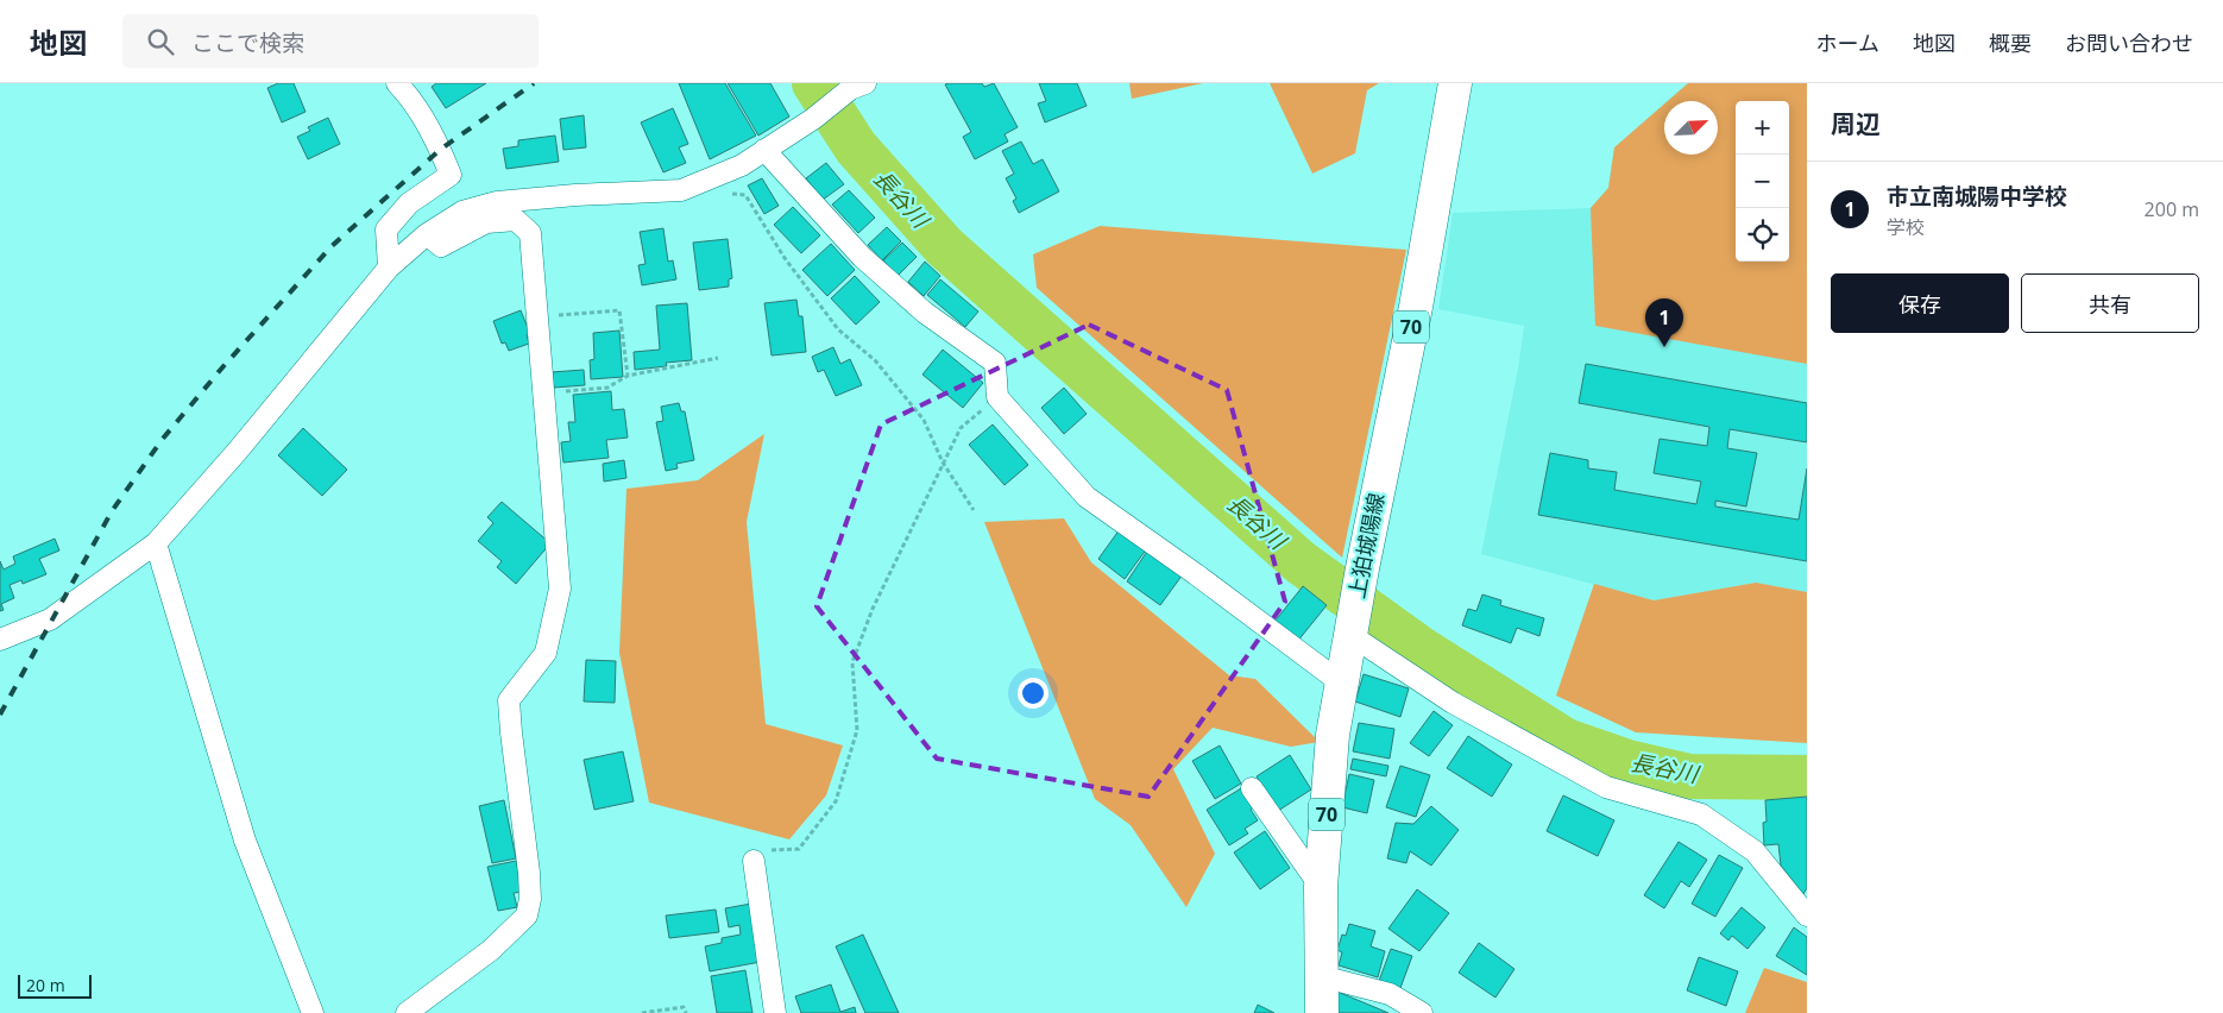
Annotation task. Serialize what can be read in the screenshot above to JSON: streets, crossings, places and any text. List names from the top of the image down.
{
  "streets": {
    "main road": ["70", "上狛城陽線"]
  },
  "water": ["長谷川"],
  "scale_bar": "20 m",
  "north": "top right",
  "page": {
    "header": "地図",
    "search": "ここで検索",
    "nav": [
      "ホーム",
      "地図",
      "概要",
      "お問い合わせ"
    ],
    "heading": "周辺",
    "map_buttons": ["+", "−"],
    "list": [
      {
        "mark": "1",
        "name": "市立南城陽中学校",
        "note": "学校",
        "value": "200 m"
      }
    ],
    "buttons": ["保存", "共有"],
    "pins": "1",
    "scale": "20 m"
  }
}
